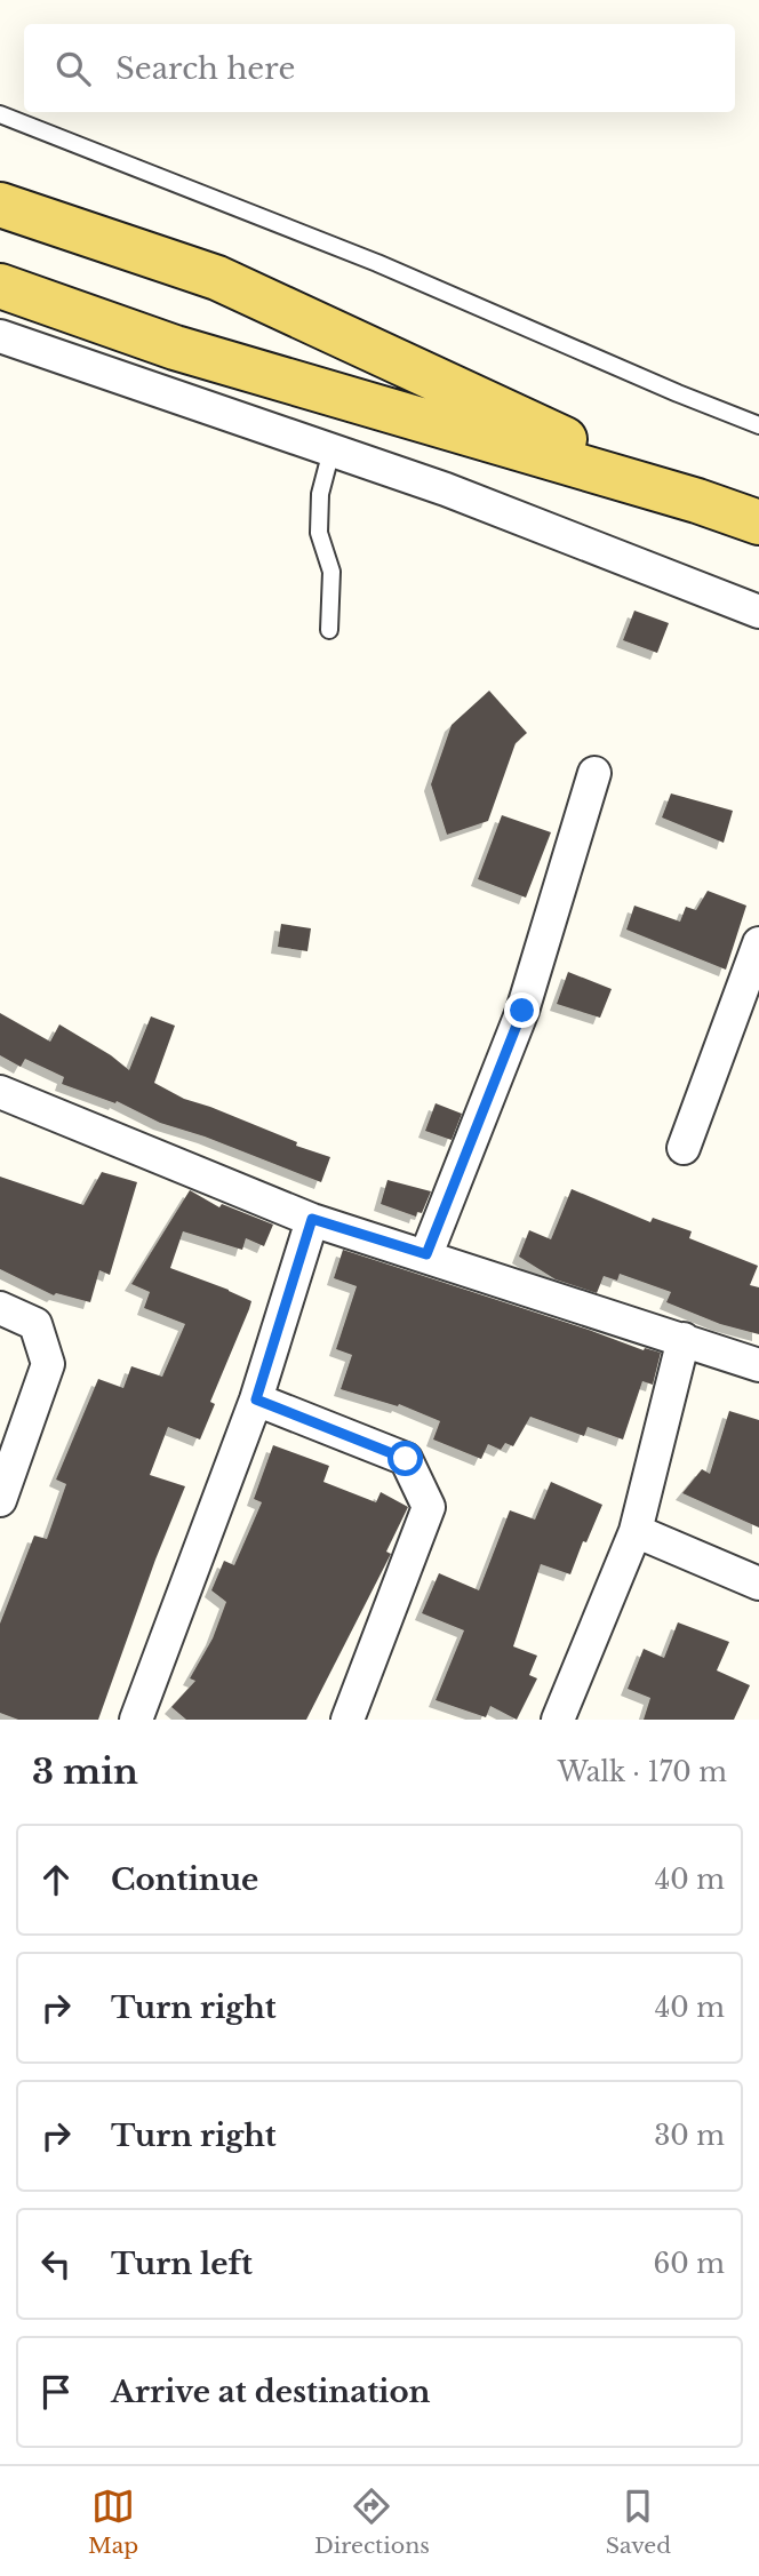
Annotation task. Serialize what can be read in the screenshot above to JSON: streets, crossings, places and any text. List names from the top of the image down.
{
  "page": {
    "search": "Search here",
    "heading": ["3 min", "Walk · 170 m"],
    "list": [
      ["Continue", "40 m"],
      ["Turn right", "40 m"],
      ["Turn right", "30 m"],
      ["Turn left", "60 m"],
      "Arrive at destination"
    ],
    "nav": ["Map", "Directions", "Saved"]
  }
}
